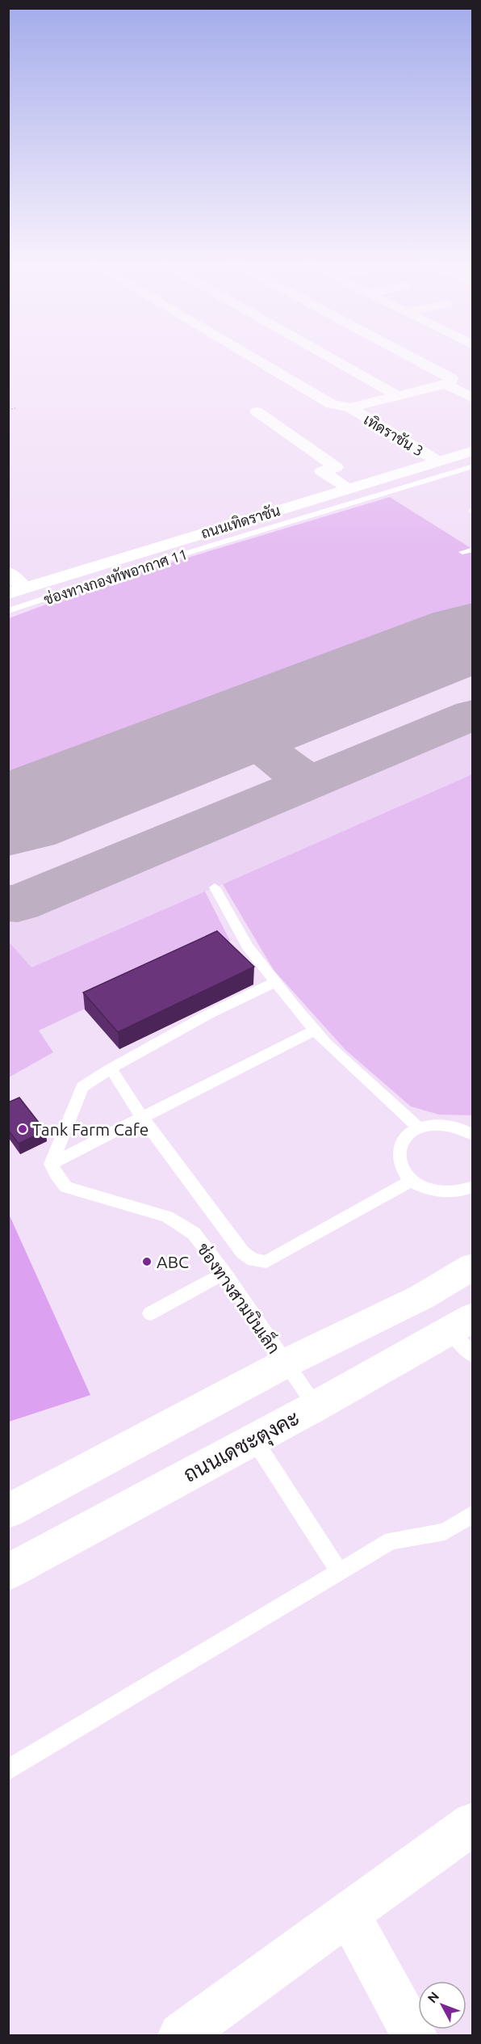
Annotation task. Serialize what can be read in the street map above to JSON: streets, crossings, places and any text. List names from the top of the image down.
{
  "streets": {
    "street": ["เทิดราชัน 3", "ถนนเทิดราชัน", "ถนนเดชะตุงคะ"],
    "lane": ["ช่องทางกองทัพอากาศ 11", "ช่องทางสามบินเล็ก"]
  },
  "crossings": [
    ["เทิดราชัน 3", "ถนนเทิดราชัน"],
    ["ช่องทางสามบินเล็ก", "ถนนเดชะตุงคะ"]
  ],
  "places": ["Tank Farm Cafe", "ABC"],
  "north": "top left"
}
